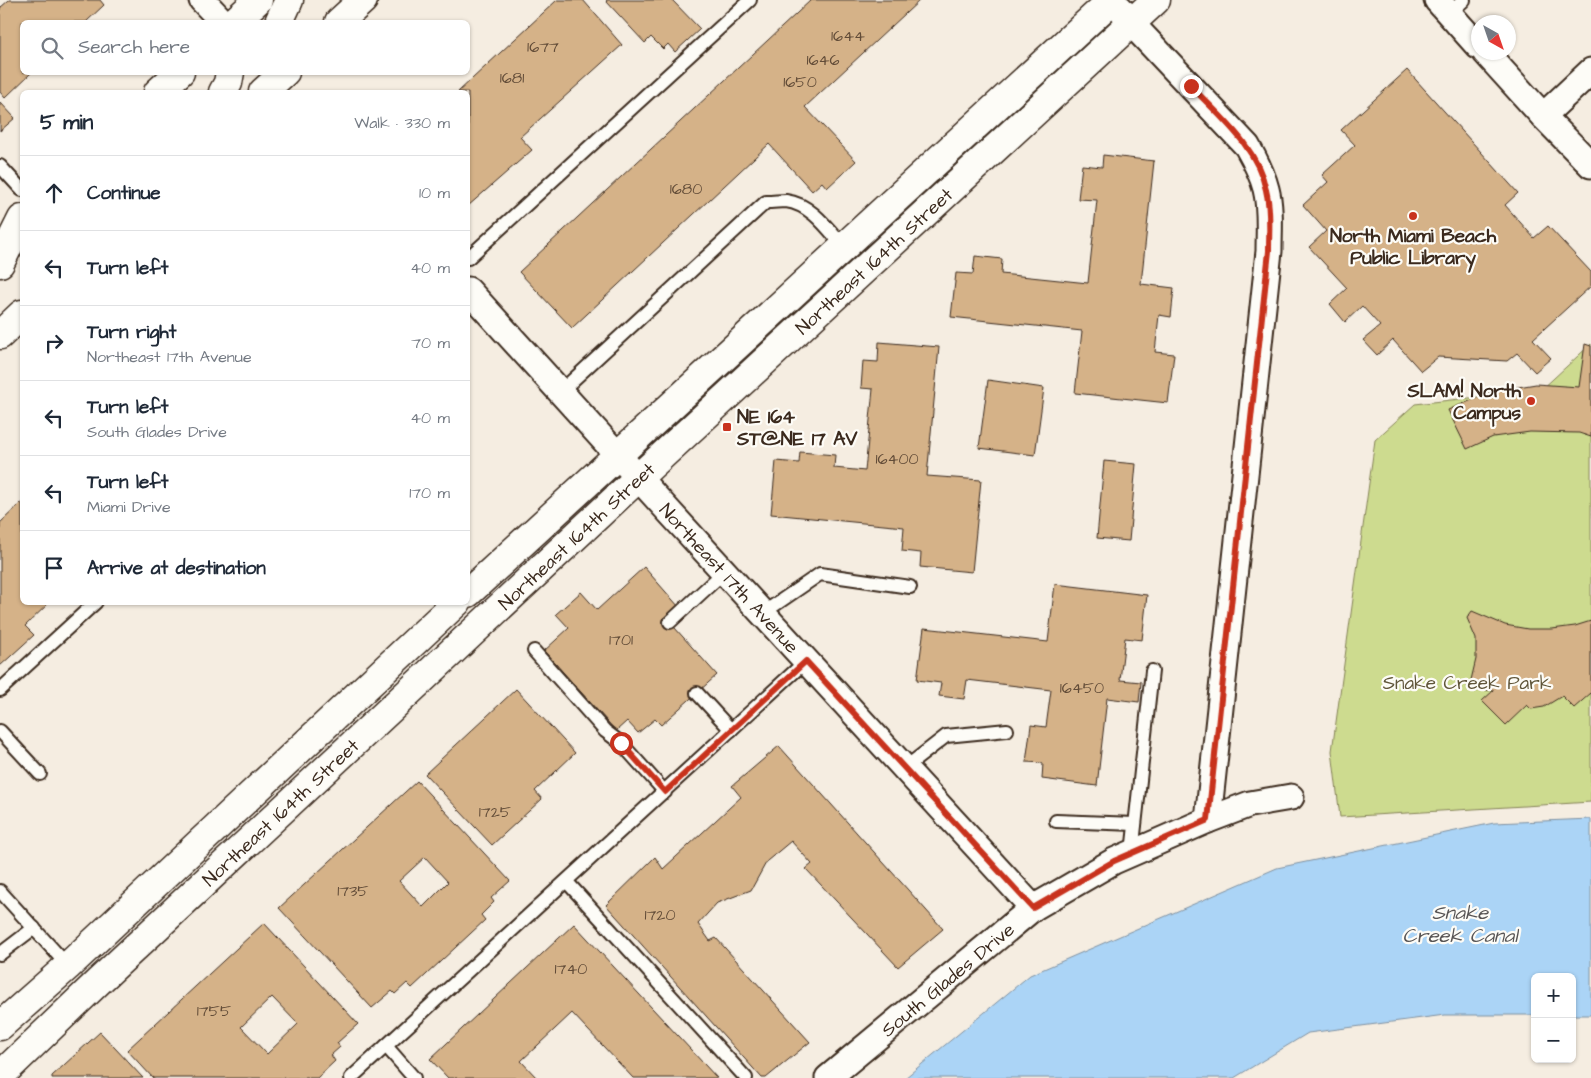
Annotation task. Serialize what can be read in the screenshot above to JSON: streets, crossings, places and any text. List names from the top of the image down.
{
  "streets": {
    "street": ["Northeast 164th Street", "Northeast 17th Avenue", "South Glades Drive"]
  },
  "crossings": [
    ["Northeast 164th Street", "Northeast 17th Avenue"],
    ["Northeast 17th Avenue", "South Glades Drive"]
  ],
  "water": ["Snake Creek Canal"],
  "parks": ["Snake Creek Park"],
  "places": {
    "other": ["North Miami Beach Public Library", "SLAM! North Campus"],
    "transit": ["NE 164 ST@NE 17 AV"]
  },
  "house_numbers": [
    "1644",
    "1677",
    "1646",
    "1681",
    "1650",
    "1680",
    "16400",
    "1701",
    "16450",
    "1725",
    "1735",
    "1720",
    "1740",
    "1755"
  ],
  "north": "bottom right",
  "page": {
    "search": "Search here",
    "heading": ["5 min", "Walk · 330 m"],
    "list": [
      ["Continue", "10 m"],
      ["Turn left", "40 m"],
      ["Turn right", "Northeast 17th Avenue", "70 m"],
      ["Turn left", "South Glades Drive", "40 m"],
      ["Turn left", "Miami Drive", "170 m"],
      "Arrive at destination"
    ],
    "map_buttons": ["+", "−"]
  }
}
